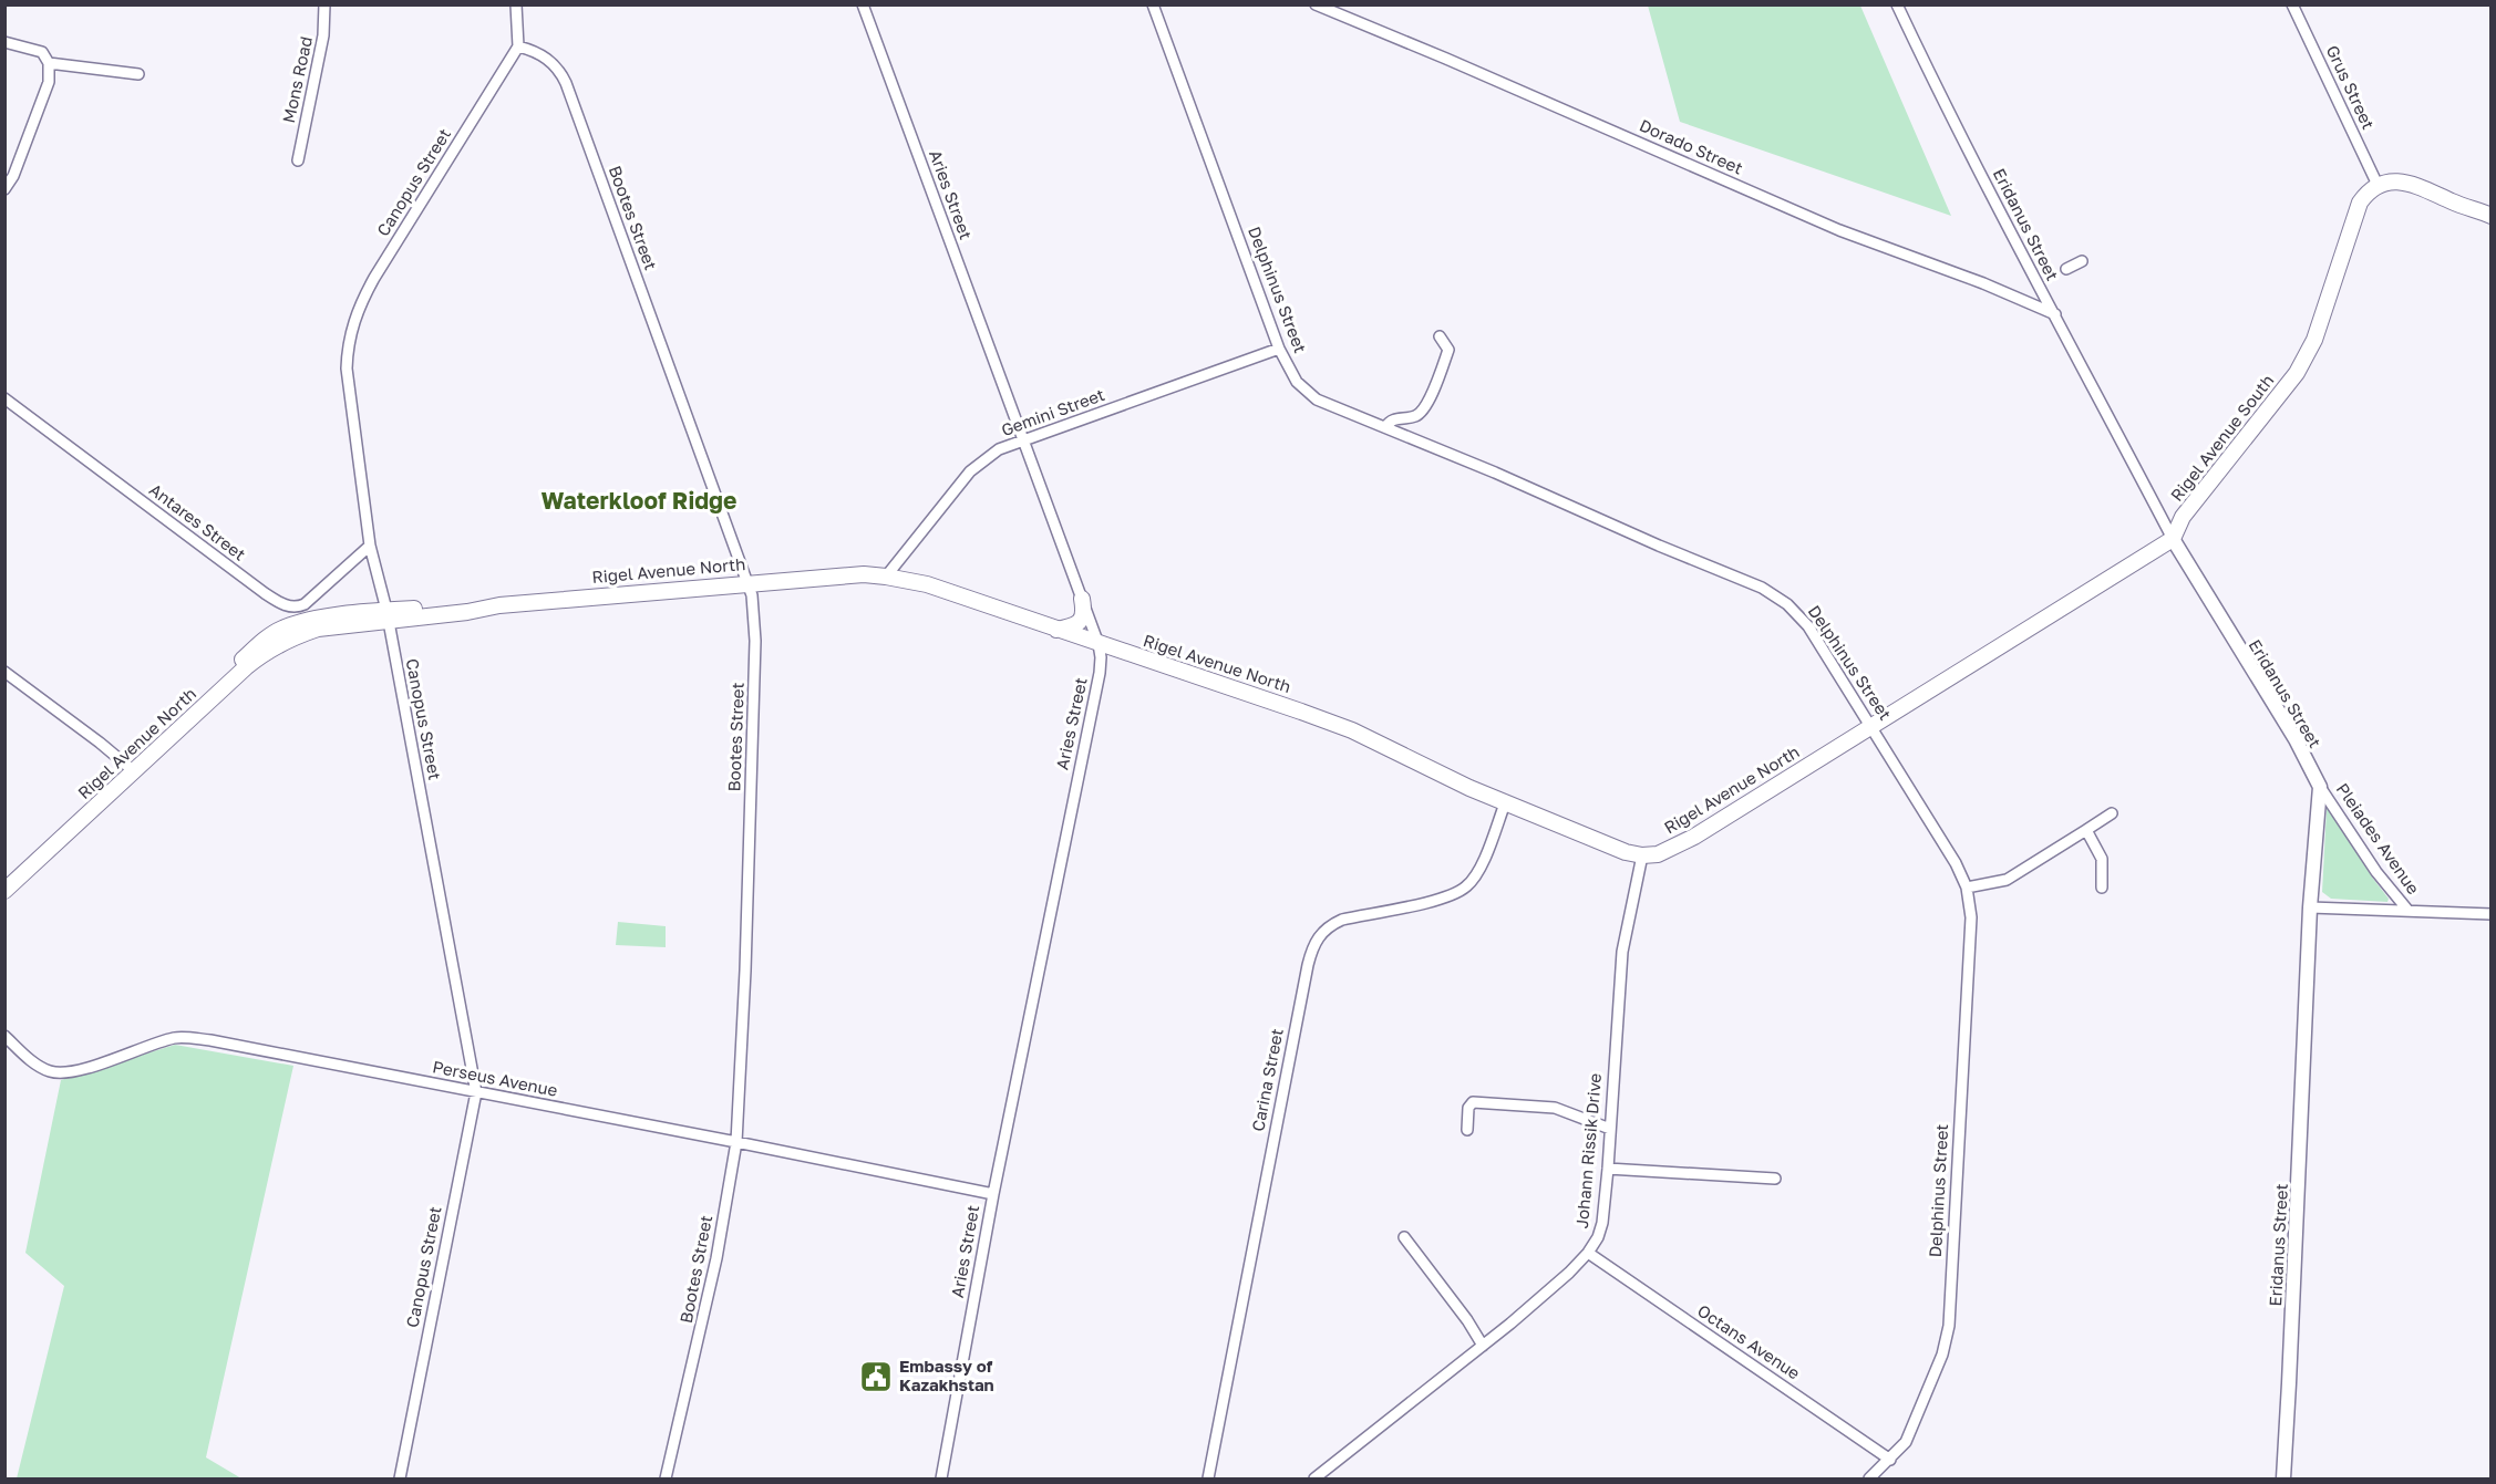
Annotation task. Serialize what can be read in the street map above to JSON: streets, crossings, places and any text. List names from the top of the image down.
{
  "streets": {
    "main road": ["Rigel Avenue South", "Rigel Avenue North"],
    "street": [
      "Mons Road",
      "Grus Street",
      "Dorado Street",
      "Canopus Street",
      "Aries Street",
      "Bootes Street",
      "Eridanus Street",
      "Delphinus Street",
      "Gemini Street",
      "Antares Street",
      "Pleiades Avenue",
      "Perseus Avenue",
      "Carina Street",
      "Johann Rissik Drive",
      "Octans Avenue"
    ]
  },
  "crossings": [
    ["Grus Street", "Rigel Avenue South"],
    ["Dorado Street", "Eridanus Street"],
    ["Canopus Street", "Bootes Street"],
    ["Canopus Street", "Antares Street"],
    ["Canopus Street", "Rigel Avenue North"],
    ["Canopus Street", "Perseus Avenue"],
    ["Aries Street", "Gemini Street"],
    ["Aries Street", "Rigel Avenue North"],
    ["Aries Street", "Perseus Avenue"],
    ["Bootes Street", "Rigel Avenue North"],
    ["Bootes Street", "Perseus Avenue"],
    ["Eridanus Street", "Rigel Avenue South"],
    ["Eridanus Street", "Pleiades Avenue"],
    ["Delphinus Street", "Gemini Street"],
    ["Delphinus Street", "Rigel Avenue South"],
    ["Delphinus Street", "Rigel Avenue North"],
    ["Delphinus Street", "Octans Avenue"],
    ["Gemini Street", "Rigel Avenue North"],
    ["Rigel Avenue South", "Rigel Avenue North"],
    ["Rigel Avenue North", "Carina Street"],
    ["Rigel Avenue North", "Johann Rissik Drive"],
    ["Johann Rissik Drive", "Octans Avenue"]
  ],
  "districts": ["Waterkloof Ridge"],
  "places": {
    "public building": ["Embassy of Kazakhstan"]
  }
}
